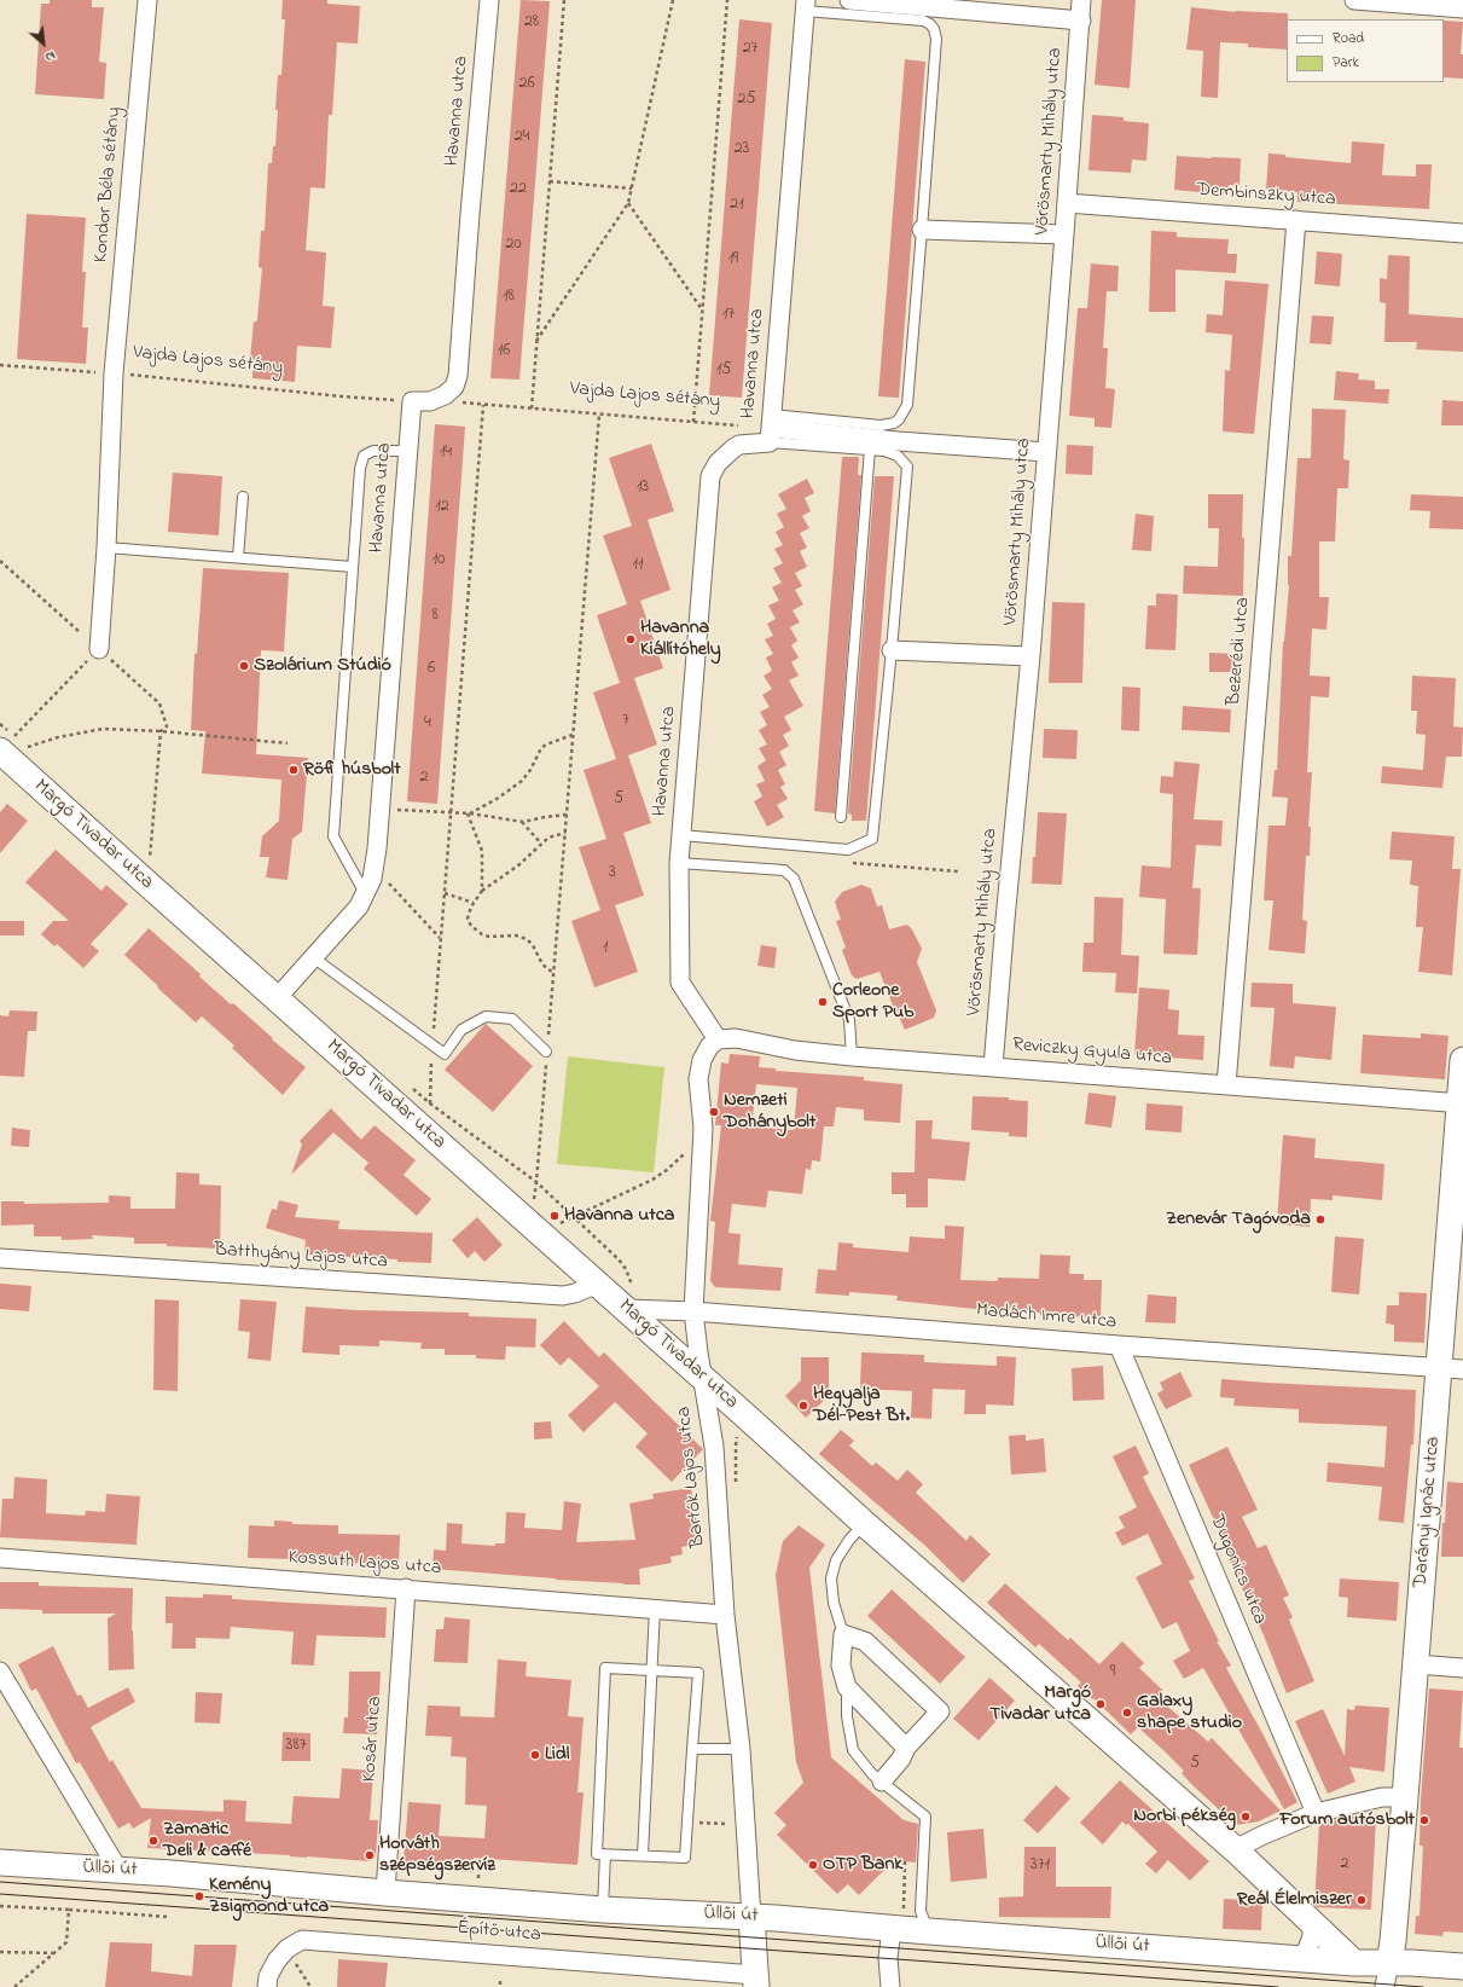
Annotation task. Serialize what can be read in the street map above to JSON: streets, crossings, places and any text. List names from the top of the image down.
{
  "streets": {
    "street": [
      "Havanna utca",
      "Vörösmarty Mihály utca",
      "Kondor Béla sétány",
      "Dembinszky utca",
      "Bezerédi utca",
      "Margó Tivadar utca",
      "Reviczky Gyula utca",
      "Batthyány Lajos utca",
      "Madách Imre utca",
      "Bartók Lajos utca",
      "Darányi Ignác utca",
      "Kossuth Lajos utca",
      "Dugonics utca",
      "Kosár utca",
      "Üllői út",
      "Építő utca"
    ],
    "path": ["Vajda Lajos sétány"]
  },
  "crossings": [
    ["Havanna utca", "Vajda Lajos sétány"],
    ["Havanna utca", "Margó Tivadar utca"],
    ["Havanna utca", "Reviczky Gyula utca"],
    ["Havanna utca", "Bartók Lajos utca"],
    ["Vörösmarty Mihály utca", "Dembinszky utca"],
    ["Vörösmarty Mihály utca", "Reviczky Gyula utca"],
    ["Kondor Béla sétány", "Vajda Lajos sétány"],
    ["Dembinszky utca", "Bezerédi utca"],
    ["Bezerédi utca", "Reviczky Gyula utca"],
    ["Margó Tivadar utca", "Batthyány Lajos utca"],
    ["Margó Tivadar utca", "Madách Imre utca"],
    ["Margó Tivadar utca", "Bartók Lajos utca"],
    ["Margó Tivadar utca", "Üllői út"],
    ["Reviczky Gyula utca", "Bartók Lajos utca"],
    ["Reviczky Gyula utca", "Darányi Ignác utca"],
    ["Madách Imre utca", "Bartók Lajos utca"],
    ["Madách Imre utca", "Darányi Ignác utca"],
    ["Madách Imre utca", "Dugonics utca"],
    ["Bartók Lajos utca", "Kossuth Lajos utca"],
    ["Bartók Lajos utca", "Üllői út"],
    ["Darányi Ignác utca", "Üllői út"],
    ["Kossuth Lajos utca", "Kosár utca"],
    ["Kosár utca", "Üllői út"]
  ],
  "places": [
    "Havanna Kiállítóhely",
    "Szolárium Stúdió",
    "Röfi húsbolt",
    "Corleone Sport Pub",
    "Nemzeti Dohánybolt",
    "Havanna utca",
    "Zenevár Tagóvoda",
    "Hegyalja Dél-Pest Bt.",
    "Margó Tivadar utca",
    "Galaxy shape studio",
    "Lidl",
    "Norbi pékség",
    "Forum autósbolt",
    "Zamatic Deli & caffé",
    "Horváth szépségszervíz",
    "OTP Bank",
    "Kemény Zsigmond utca",
    "Reál Élelmiszer"
  ],
  "house_numbers": [
    "28",
    "27",
    "26",
    "25",
    "24",
    "23",
    "22",
    "21",
    "20",
    "19",
    "18",
    "17",
    "16",
    "15",
    "14",
    "13",
    "12",
    "10",
    "11",
    "8",
    "6",
    "7",
    "4",
    "2",
    "5",
    "3",
    "1",
    "9",
    "387",
    "5",
    "2",
    "371"
  ],
  "legend": ["Road", "Park"],
  "north": "bottom right"
}
